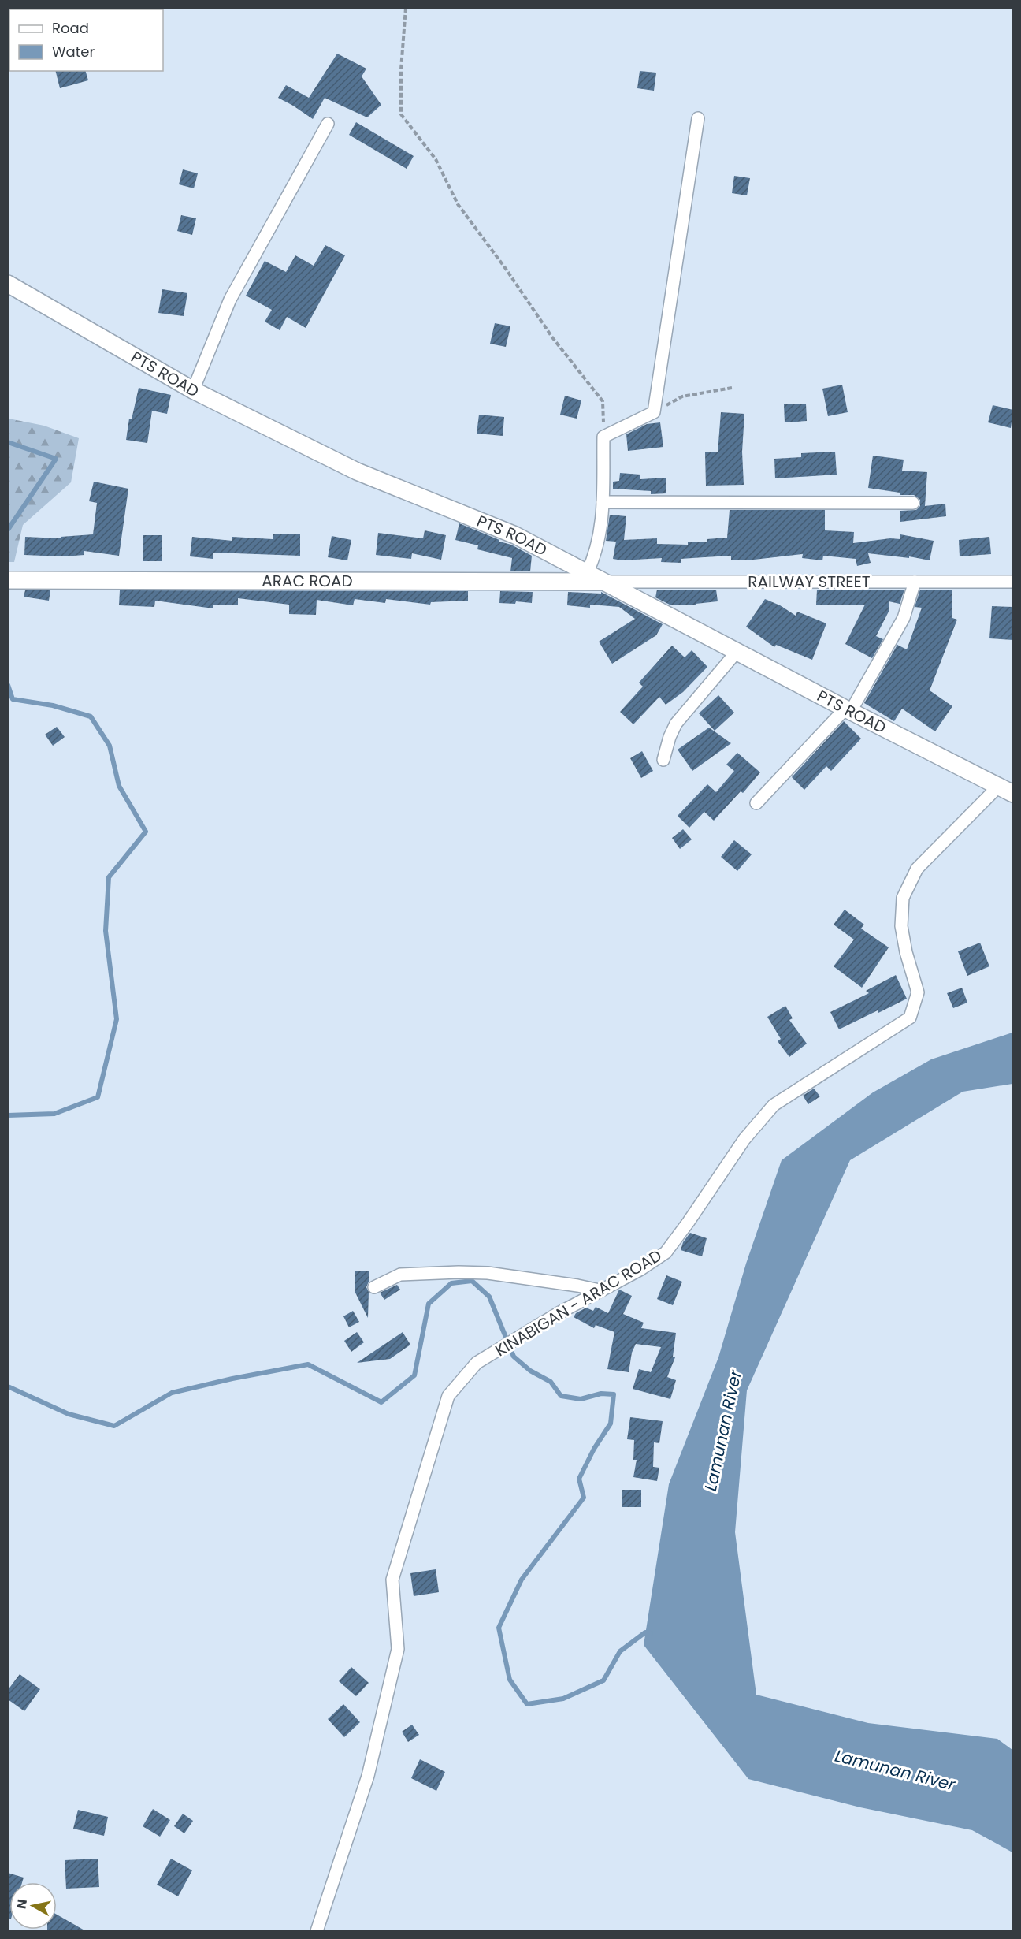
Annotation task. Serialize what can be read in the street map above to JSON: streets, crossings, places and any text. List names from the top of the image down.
{
  "streets": {
    "main road": ["PTS ROAD", "ARAC ROAD"],
    "street": ["RAILWAY STREET", "KINABIGAN - ARAC ROAD"]
  },
  "crossings": [
    ["PTS ROAD", "ARAC ROAD"],
    ["PTS ROAD", "RAILWAY STREET"],
    ["PTS ROAD", "KINABIGAN - ARAC ROAD"],
    ["ARAC ROAD", "RAILWAY STREET"]
  ],
  "water": ["Lamunan River"],
  "legend": ["Road", "Water"],
  "north": "left"
}
